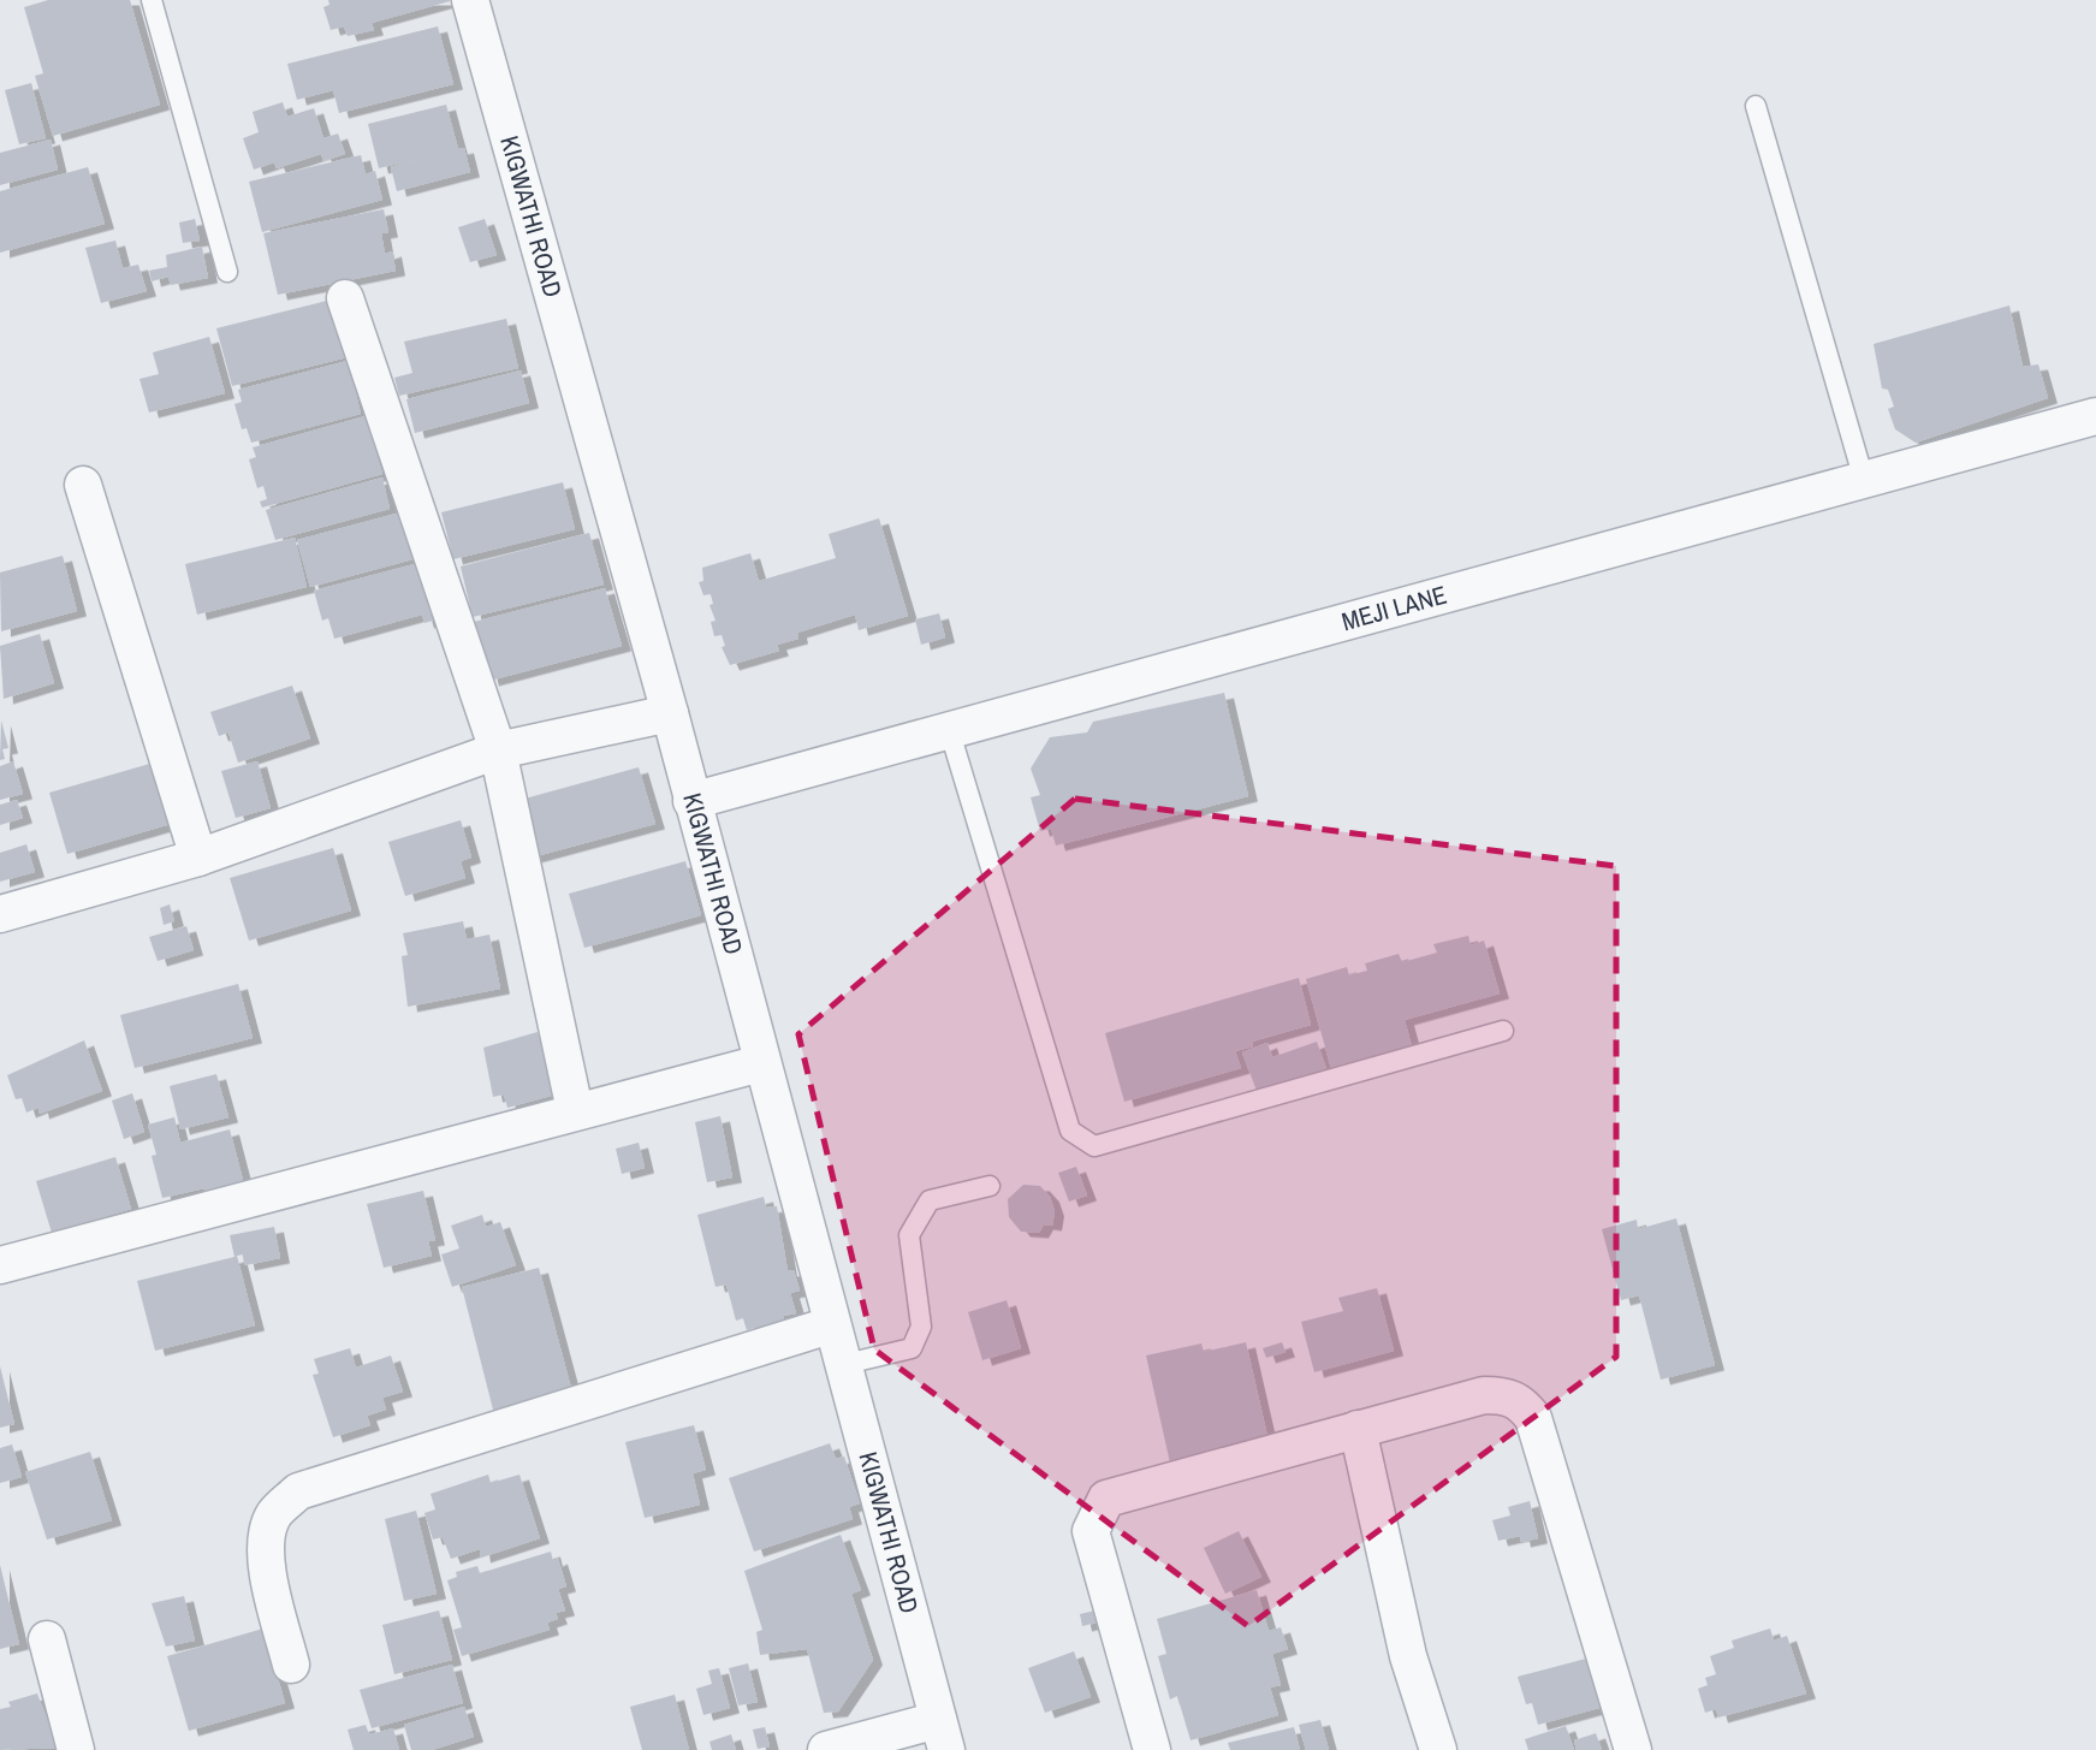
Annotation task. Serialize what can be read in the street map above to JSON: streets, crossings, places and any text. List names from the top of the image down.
{
  "streets": {
    "street": ["KIGWATHI ROAD", "MEJI LANE"]
  },
  "crossings": [
    ["KIGWATHI ROAD", "MEJI LANE"]
  ]
}
